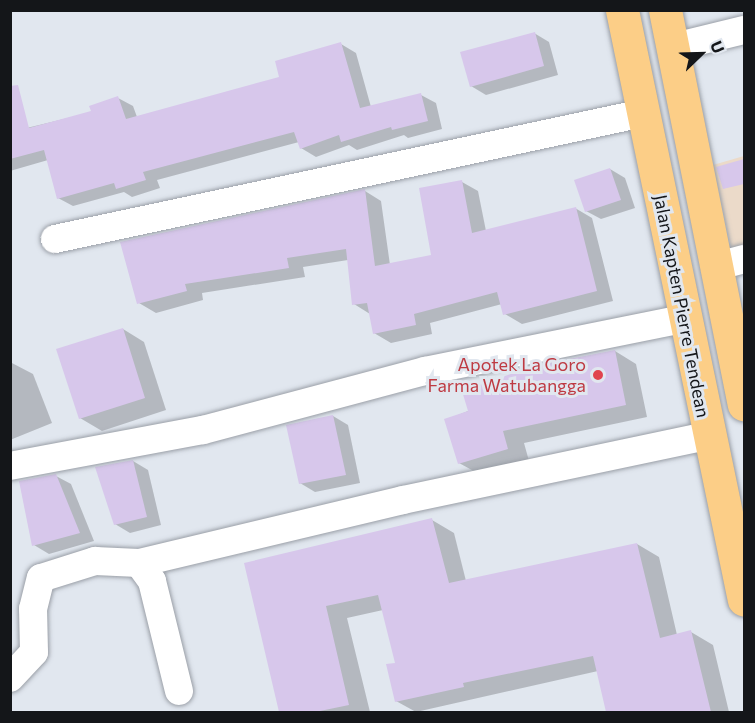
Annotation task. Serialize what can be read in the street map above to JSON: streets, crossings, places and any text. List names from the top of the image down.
{
  "streets": {
    "highway": ["Jalan Kapten Pierre Tendean"]
  },
  "places": ["Apotek La Goro Farma Watubangga"],
  "north": "top right"
}
